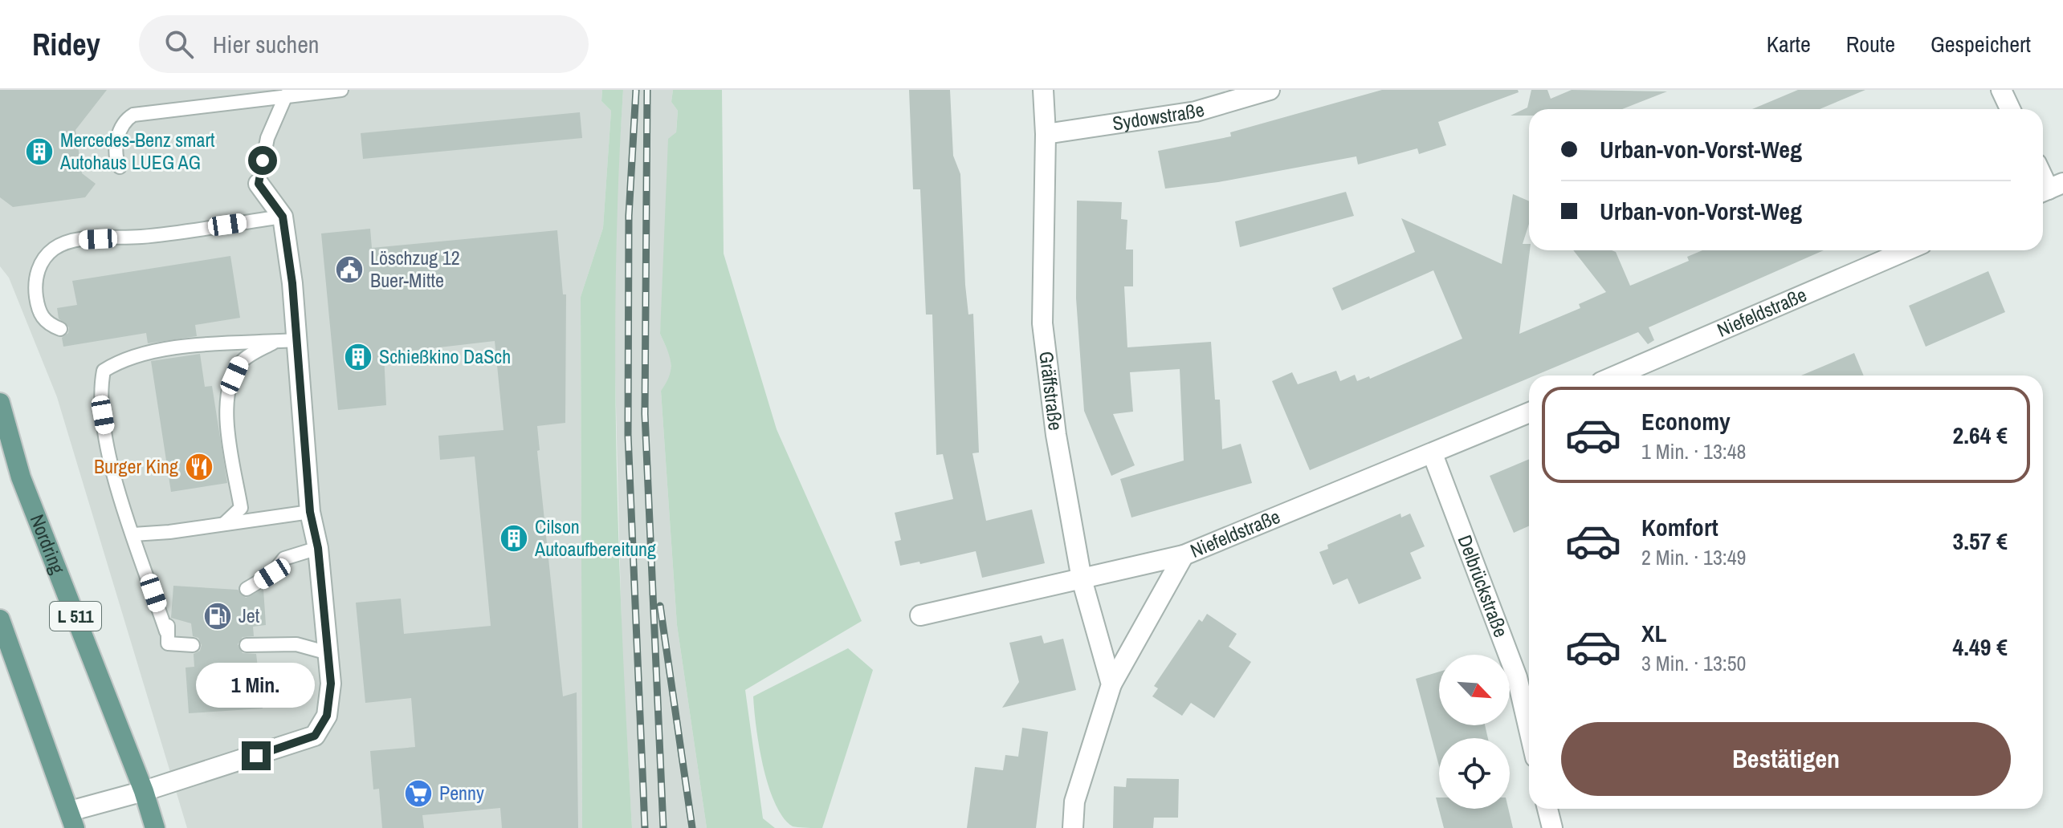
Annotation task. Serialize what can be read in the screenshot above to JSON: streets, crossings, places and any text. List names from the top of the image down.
{
  "streets": {
    "main road": ["Nordring", "L 511"],
    "street": [
      "Sydowstraße",
      "Niefeldstraße",
      "Gräffstraße",
      "Delbrückstraße"
    ]
  },
  "crossings": [
    ["Sydowstraße", "Gräffstraße"],
    ["Niefeldstraße", "Gräffstraße"],
    ["Niefeldstraße", "Delbrückstraße"]
  ],
  "places": {
    "building": ["Mercedes-Benz smart Autohaus LUEG AG", "Schießkino DaSch", "Cilson Autoaufbereitung"],
    "public building": ["Löschzug 12 Buer-Mitte"],
    "restaurant": ["Burger King"],
    "fuel station": ["Jet"],
    "supermarket": ["Penny"]
  },
  "north": "bottom right",
  "page": {
    "header": "Ridey",
    "search": "Hier suchen",
    "nav": ["Karte", "Route", "Gespeichert"],
    "banner": ["Urban-von-Vorst-Weg", "Urban-von-Vorst-Weg"],
    "list": [
      {
        "name": "Economy",
        "note": "1 Min. · 13:48",
        "value": "2.64 €"
      },
      {
        "name": "Komfort",
        "note": "2 Min. · 13:49",
        "value": "3.57 €"
      },
      {
        "name": "XL",
        "note": "3 Min. · 13:50",
        "value": "4.49 €"
      }
    ],
    "bubble": "1 Min.",
    "buttons": "Bestätigen"
  }
}
